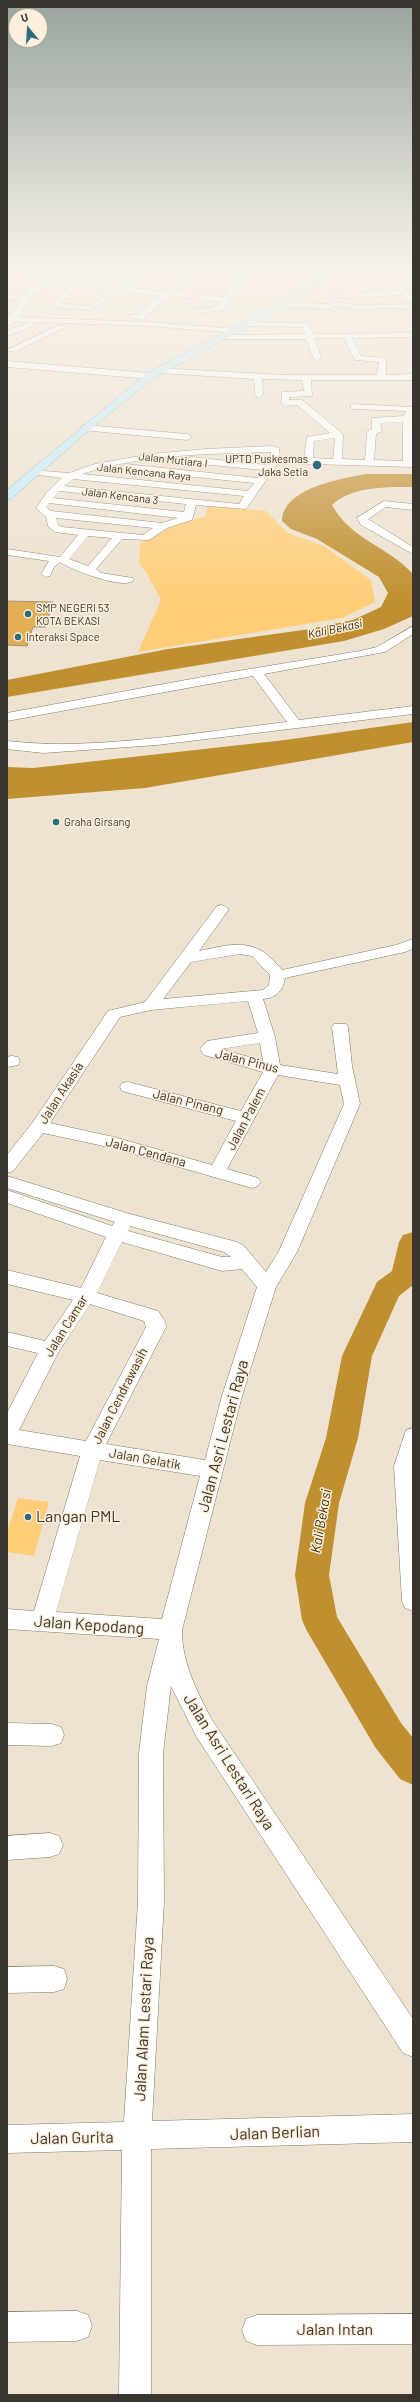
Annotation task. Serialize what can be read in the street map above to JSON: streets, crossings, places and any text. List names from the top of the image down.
{
  "streets": {
    "street": [
      "Jalan Mutiara I",
      "Jalan Kencana Raya",
      "Jalan Kencana 3",
      "Jalan Pinus",
      "Jalan Akasia",
      "Jalan Pinang",
      "Jalan Palem",
      "Jalan Cendana",
      "Jalan Camar",
      "Jalan Cendrawasih",
      "Jalan Asri Lestari Raya",
      "Jalan Gelatik",
      "Jalan Kepodang",
      "Jalan Alam Lestari Raya",
      "Jalan Berlian",
      "Jalan Gurita",
      "Jalan Intan"
    ]
  },
  "crossings": [
    ["Jalan Pinus", "Jalan Palem"],
    ["Jalan Pinus", "Jalan Asri Lestari Raya"],
    ["Jalan Akasia", "Jalan Cendana"],
    ["Jalan Pinang", "Jalan Palem"],
    ["Jalan Palem", "Jalan Cendana"],
    ["Jalan Camar", "Jalan Cendrawasih"],
    ["Jalan Camar", "Jalan Gelatik"],
    ["Jalan Cendrawasih", "Jalan Gelatik"],
    ["Jalan Cendrawasih", "Jalan Kepodang"],
    ["Jalan Asri Lestari Raya", "Jalan Gelatik"],
    ["Jalan Asri Lestari Raya", "Jalan Kepodang"],
    ["Jalan Asri Lestari Raya", "Jalan Alam Lestari Raya"],
    ["Jalan Kepodang", "Jalan Alam Lestari Raya"],
    ["Jalan Alam Lestari Raya", "Jalan Berlian"],
    ["Jalan Alam Lestari Raya", "Jalan Gurita"],
    ["Jalan Berlian", "Jalan Gurita"]
  ],
  "water": ["Kali Bekasi"],
  "places": [
    "UPTD Puskesmas Jaka Setia",
    "SMP NEGERI 53 KOTA BEKASI",
    "Interaksi Space",
    "Graha Girsang",
    "Langan PML"
  ],
  "north": "top"
}
